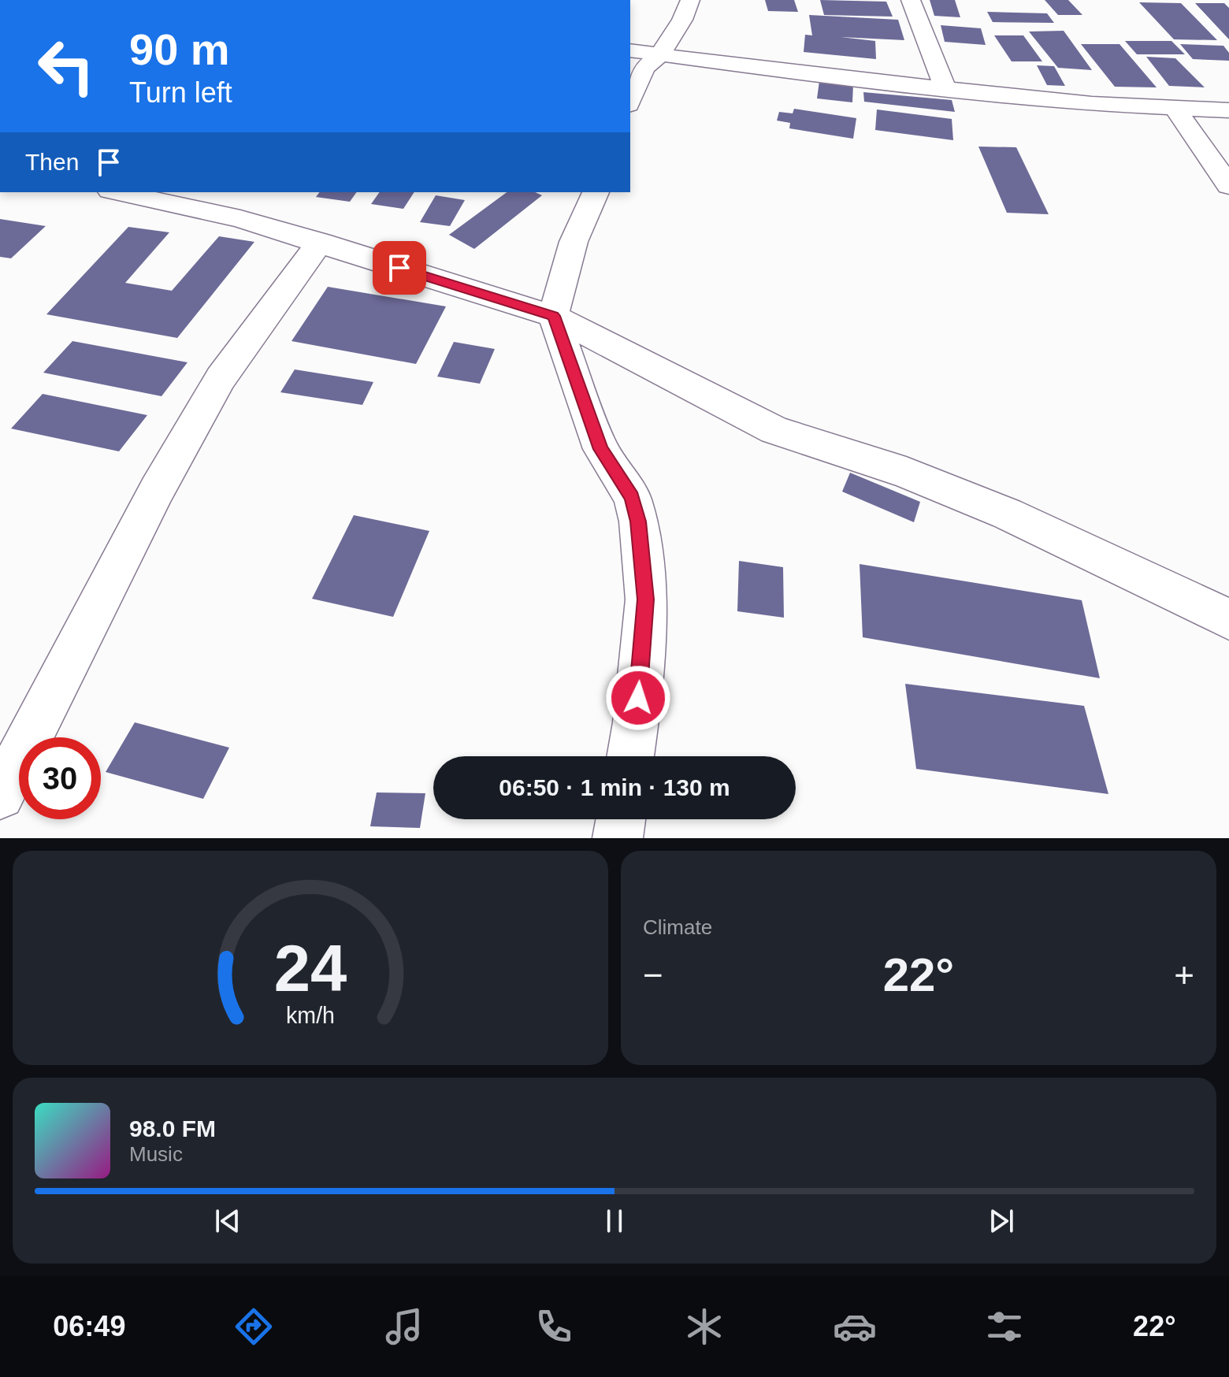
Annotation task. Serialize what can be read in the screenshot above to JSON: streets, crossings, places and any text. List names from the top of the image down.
{
  "page": {
    "turn": ["90 m", "Turn left"],
    "then": "Then",
    "limit": "30",
    "trip": "06:50 · 1 min · 130 m",
    "tile": "Climate",
    "heat": ["−", "22°", "+"],
    "song": ["98.0 FM", "Music"],
    "tabs": ["06:49", "22°"],
    "gauge": ["24", "km/h"]
  }
}
